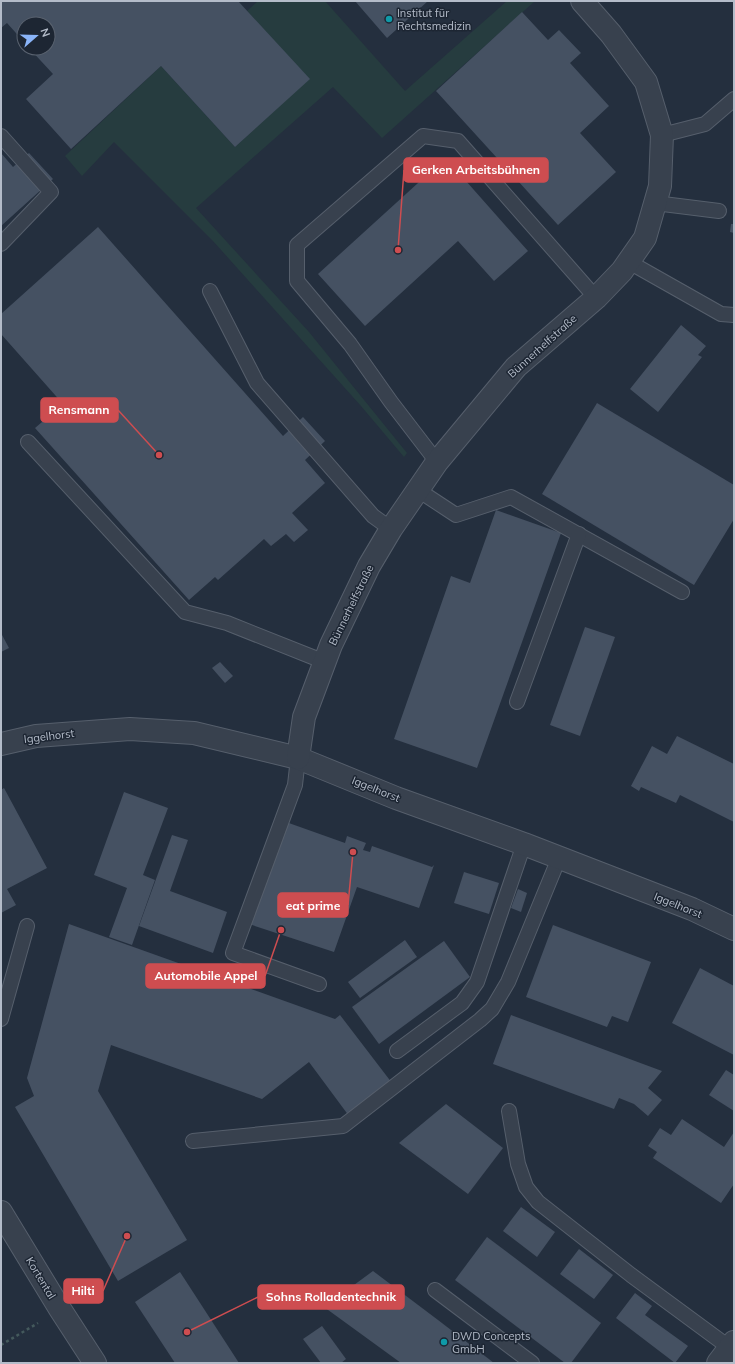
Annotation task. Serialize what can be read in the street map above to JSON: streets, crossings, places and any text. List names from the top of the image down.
{
  "streets": {
    "street": ["Bünnerhelfstraße", "Iggelhorst", "Kortental"]
  },
  "crossings": [
    ["Bünnerhelfstraße", "Iggelhorst"]
  ],
  "places": [
    "Institut für Rechtsmedizin",
    "Gerken Arbeitsbühnen",
    "Rensmann",
    "eat prime",
    "Automobile Appel",
    "Hilti",
    "Sohns Rolladentechnik",
    "DWD Concepts GmbH"
  ],
  "north": "right"
}
